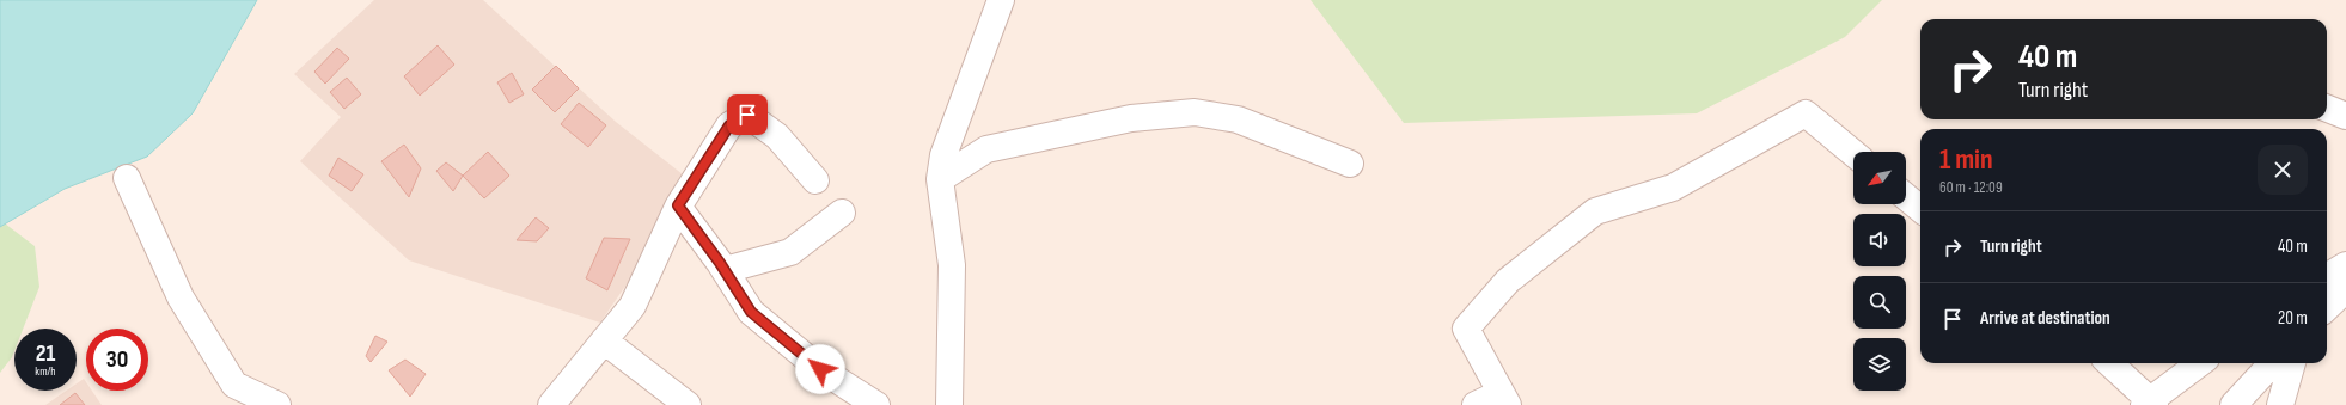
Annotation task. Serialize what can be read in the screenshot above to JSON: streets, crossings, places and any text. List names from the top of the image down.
{
  "north": "bottom left",
  "page": {
    "turn": ["40 m", "Turn right"],
    "heading": ["1 min", "60 m · 12:09"],
    "list": [
      {
        "name": "Turn right",
        "value": "40 m"
      },
      {
        "name": "Arrive at destination",
        "value": "20 m"
      }
    ],
    "speed": "21 km/h",
    "limit": "30"
  }
}
